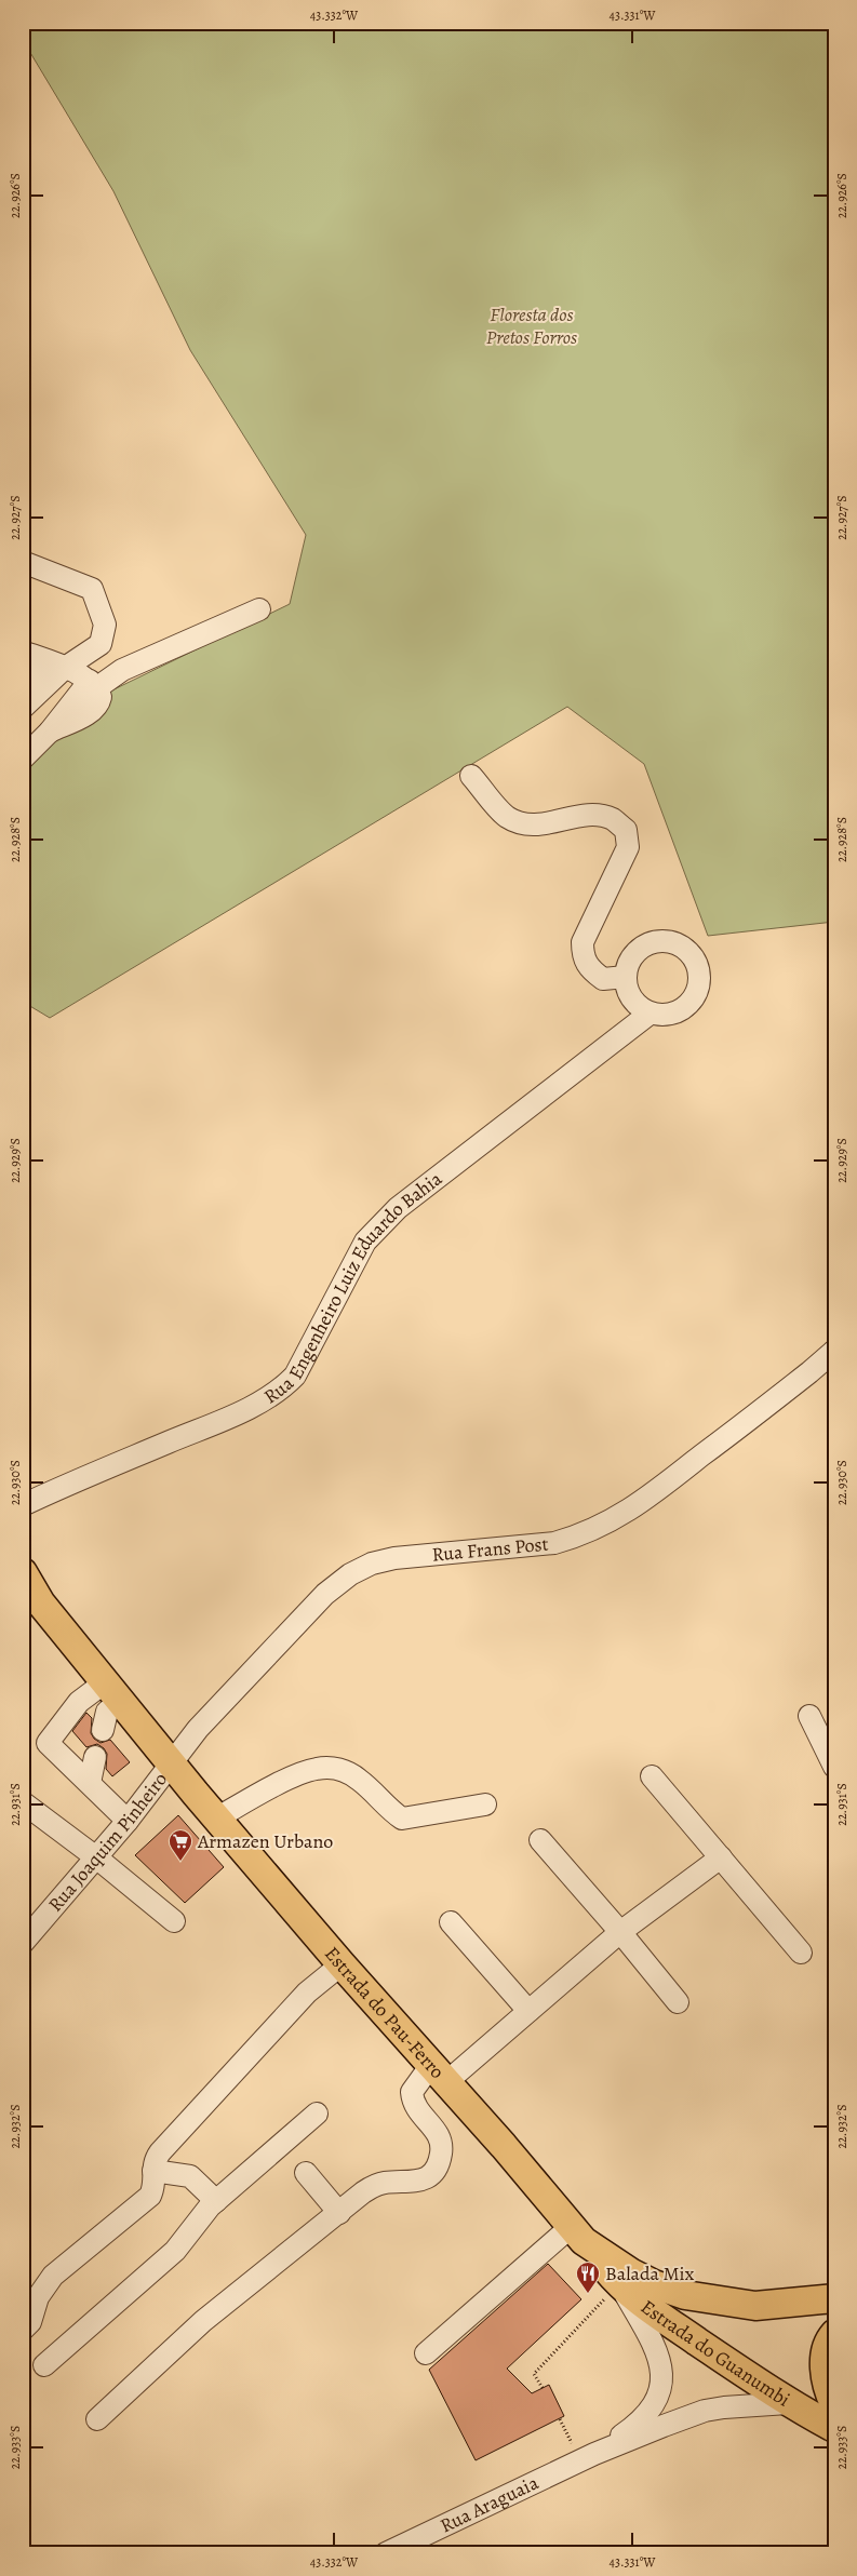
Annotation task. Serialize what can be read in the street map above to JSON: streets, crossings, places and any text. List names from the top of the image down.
{
  "streets": {
    "main road": ["Estrada do Pau-Ferro", "Estrada do Guanumbi"],
    "street": [
      "Rua Engenheiro Luiz Eduardo Bahia",
      "Rua Frans Post",
      "Rua Joaquim Pinheiro",
      "Rua Araguaia"
    ]
  },
  "crossings": [
    ["Rua Frans Post", "Rua Joaquim Pinheiro"],
    ["Rua Frans Post", "Estrada do Pau-Ferro"],
    ["Rua Joaquim Pinheiro", "Estrada do Pau-Ferro"],
    ["Estrada do Pau-Ferro", "Estrada do Guanumbi"],
    ["Estrada do Guanumbi", "Rua Araguaia"]
  ],
  "parks": ["Floresta dos Pretos Forros"],
  "places": {
    "supermarket": ["Armazen Urbano"],
    "restaurant": ["Balada Mix"]
  },
  "coordinates": [
    "43.332°W",
    "43.331°W",
    "22.926°S",
    "22.927°S",
    "22.928°S",
    "22.929°S",
    "22.930°S",
    "22.931°S",
    "22.932°S",
    "22.933°S"
  ]
}
